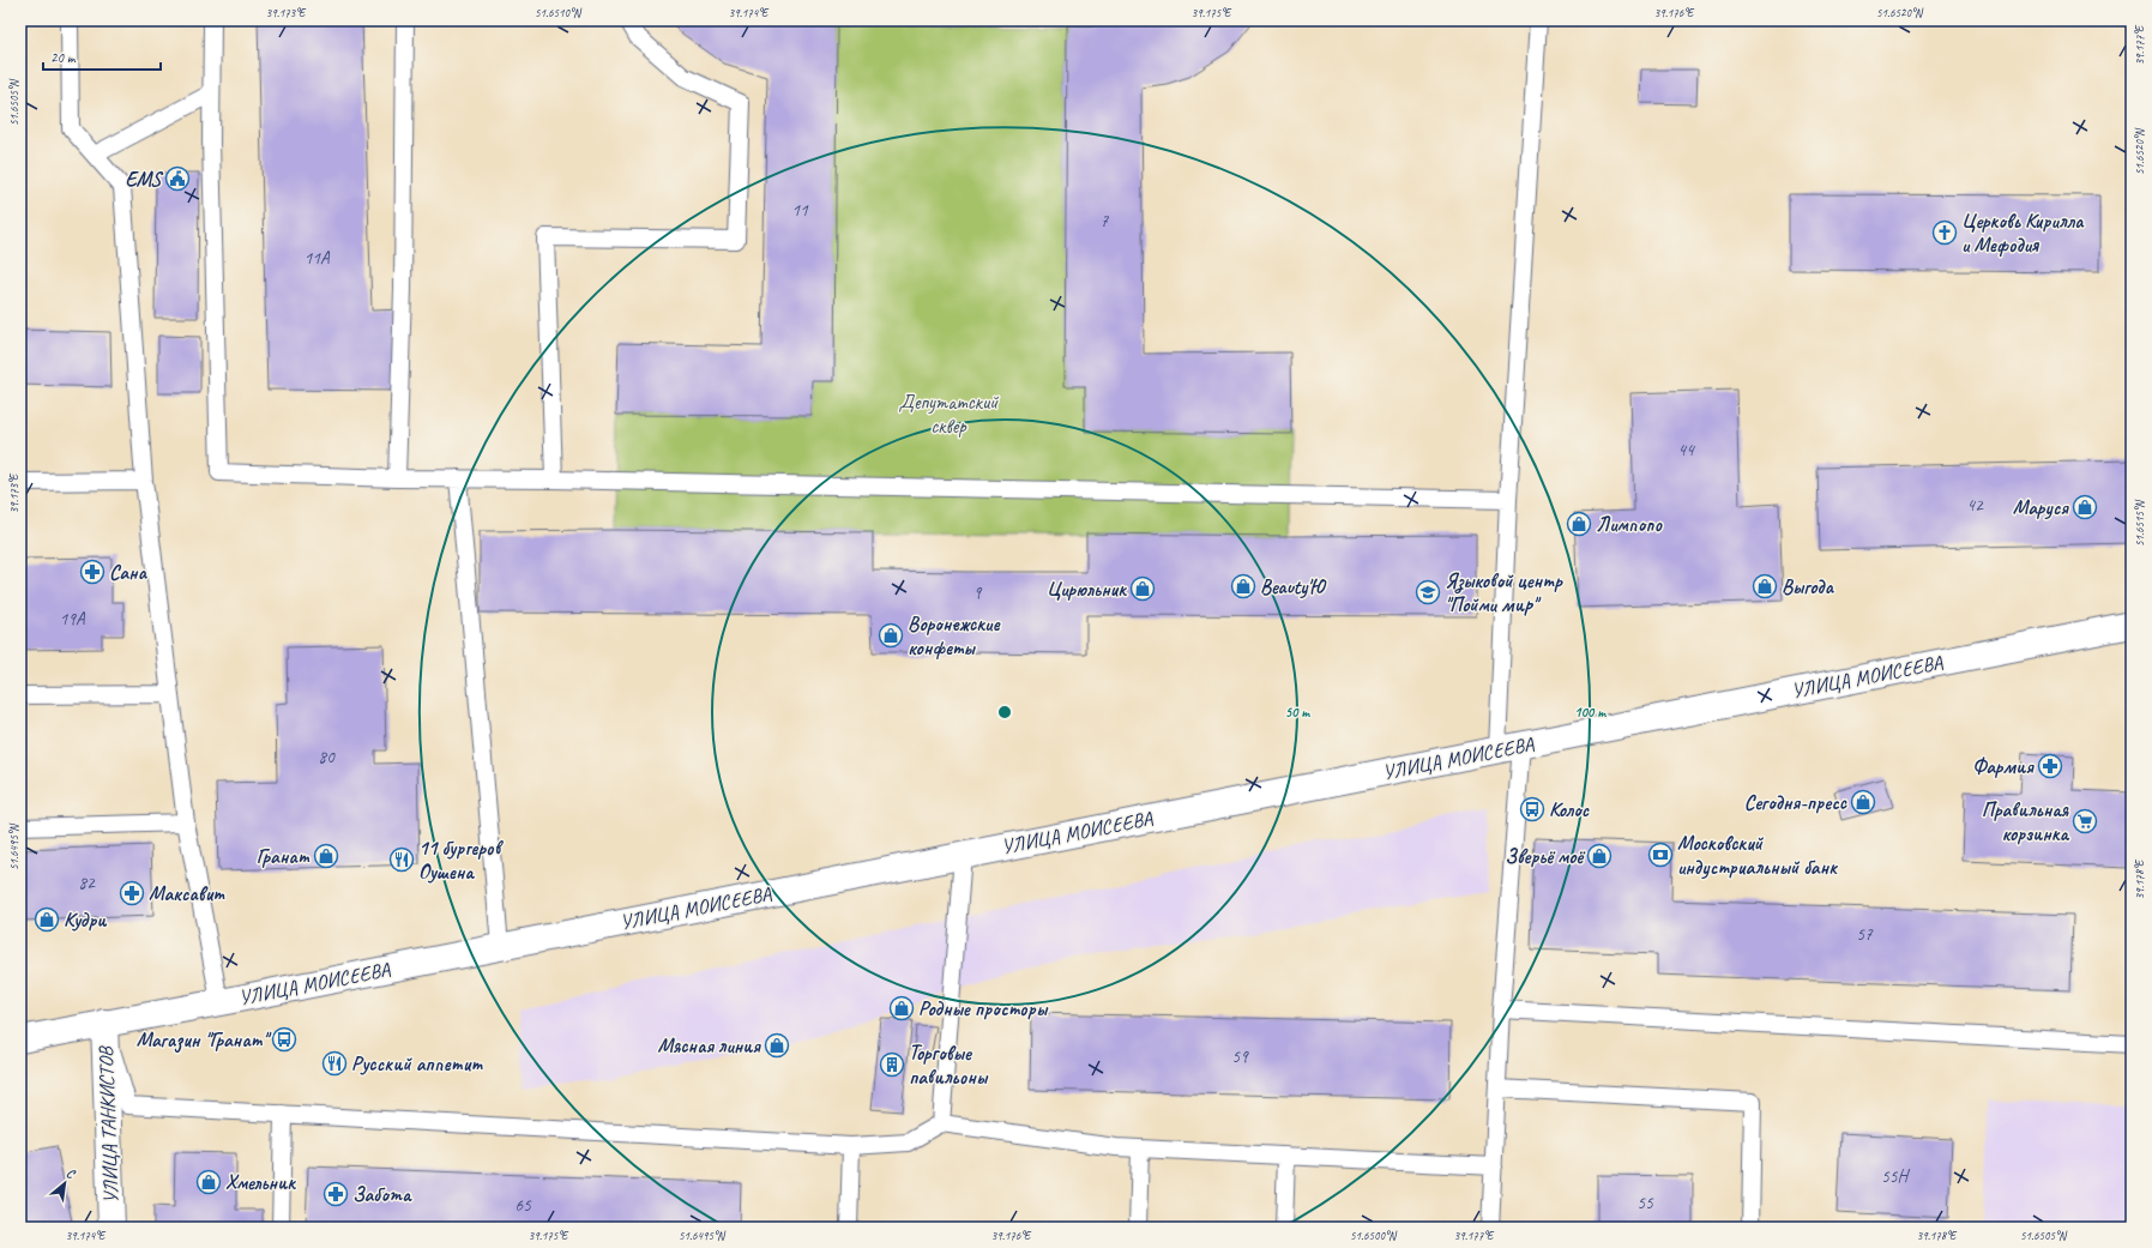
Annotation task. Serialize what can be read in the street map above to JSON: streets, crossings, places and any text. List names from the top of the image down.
{
  "streets": {
    "street": ["УЛИЦА МОИСЕЕВА", "УЛИЦА ТАНКИСТОВ"]
  },
  "crossings": [
    ["УЛИЦА МОИСЕЕВА", "УЛИЦА ТАНКИСТОВ"]
  ],
  "parks": ["Депутатский сквер"],
  "places": {
    "public building": ["EMS"],
    "church": ["Церковь Кирилла и Мефодия"],
    "shop": [
      "Маруся",
      "Лимпопо",
      "Beauty'Ю",
      "Выгода",
      "Цирюльник",
      "Воронежские конфеты",
      "Сегодня-пресс",
      "Гранат",
      "Зверьё моё",
      "Кудри",
      "Родные просторы",
      "Мясная линия",
      "Хмельник"
    ],
    "pharmacy": [
      "Сана",
      "Фармия",
      "Максавит",
      "Забота"
    ],
    "school or university": ["Языковой центр \"Пойми мир\""],
    "bus stop": ["Колос", "Магазин \"Гранат\""],
    "supermarket": ["Правильная корзинка"],
    "bank": ["Московский индустриальный банк"],
    "restaurant": ["11 бургеров Оушена", "Русский аппетит"],
    "building": ["Торговые павильоны"]
  },
  "house_numbers": [
    "11",
    "7",
    "11А",
    "44",
    "42",
    "9",
    "19А",
    "80",
    "82",
    "57",
    "59",
    "55Н",
    "55",
    "65"
  ],
  "scale_bar": "20 m",
  "north": "top right",
  "coordinates": [
    "39.173°E",
    "51.6510°N",
    "39.174°E",
    "39.175°E",
    "39.176°E",
    "51.6520°N",
    "39.177°E",
    "51.6505°N",
    "51.6515°N",
    "51.6495°N",
    "39.178°E",
    "51.6500°N"
  ],
  "rings": ["50 m", "100 m"]
}
